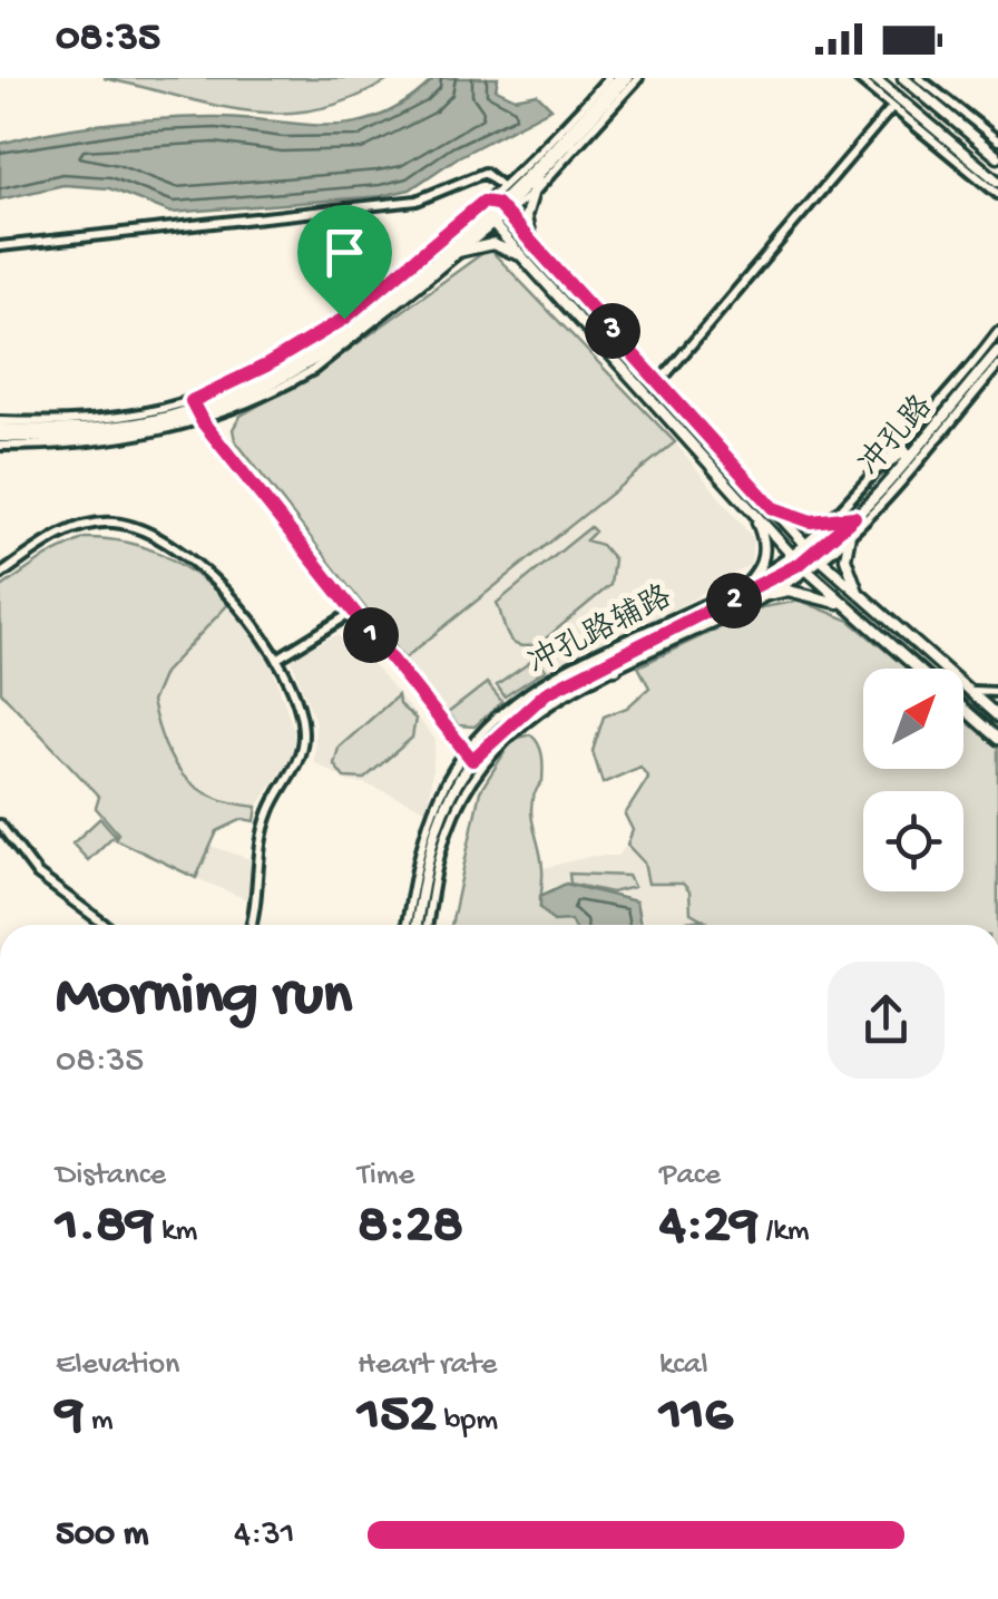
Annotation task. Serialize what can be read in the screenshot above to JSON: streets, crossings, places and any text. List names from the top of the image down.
{
  "streets": {
    "main road": ["冲孔路"],
    "street": ["冲孔路辅路"]
  },
  "crossings": [
    ["冲孔路", "冲孔路辅路"]
  ],
  "north": "top right",
  "page": {
    "status": "08:35",
    "pins": ["3", "2", "1"],
    "heading": ["Morning run", "08:35"],
    "stats": [
      ["Distance", "1.89 km"],
      ["Time", "8:28"],
      ["Pace", "4:29 /km"],
      ["Elevation", "9 m"],
      ["Heart rate", "152 bpm"],
      ["kcal", "116"]
    ],
    "list": [
      {
        "name": "500 m",
        "note": "4:31"
      }
    ]
  }
}
